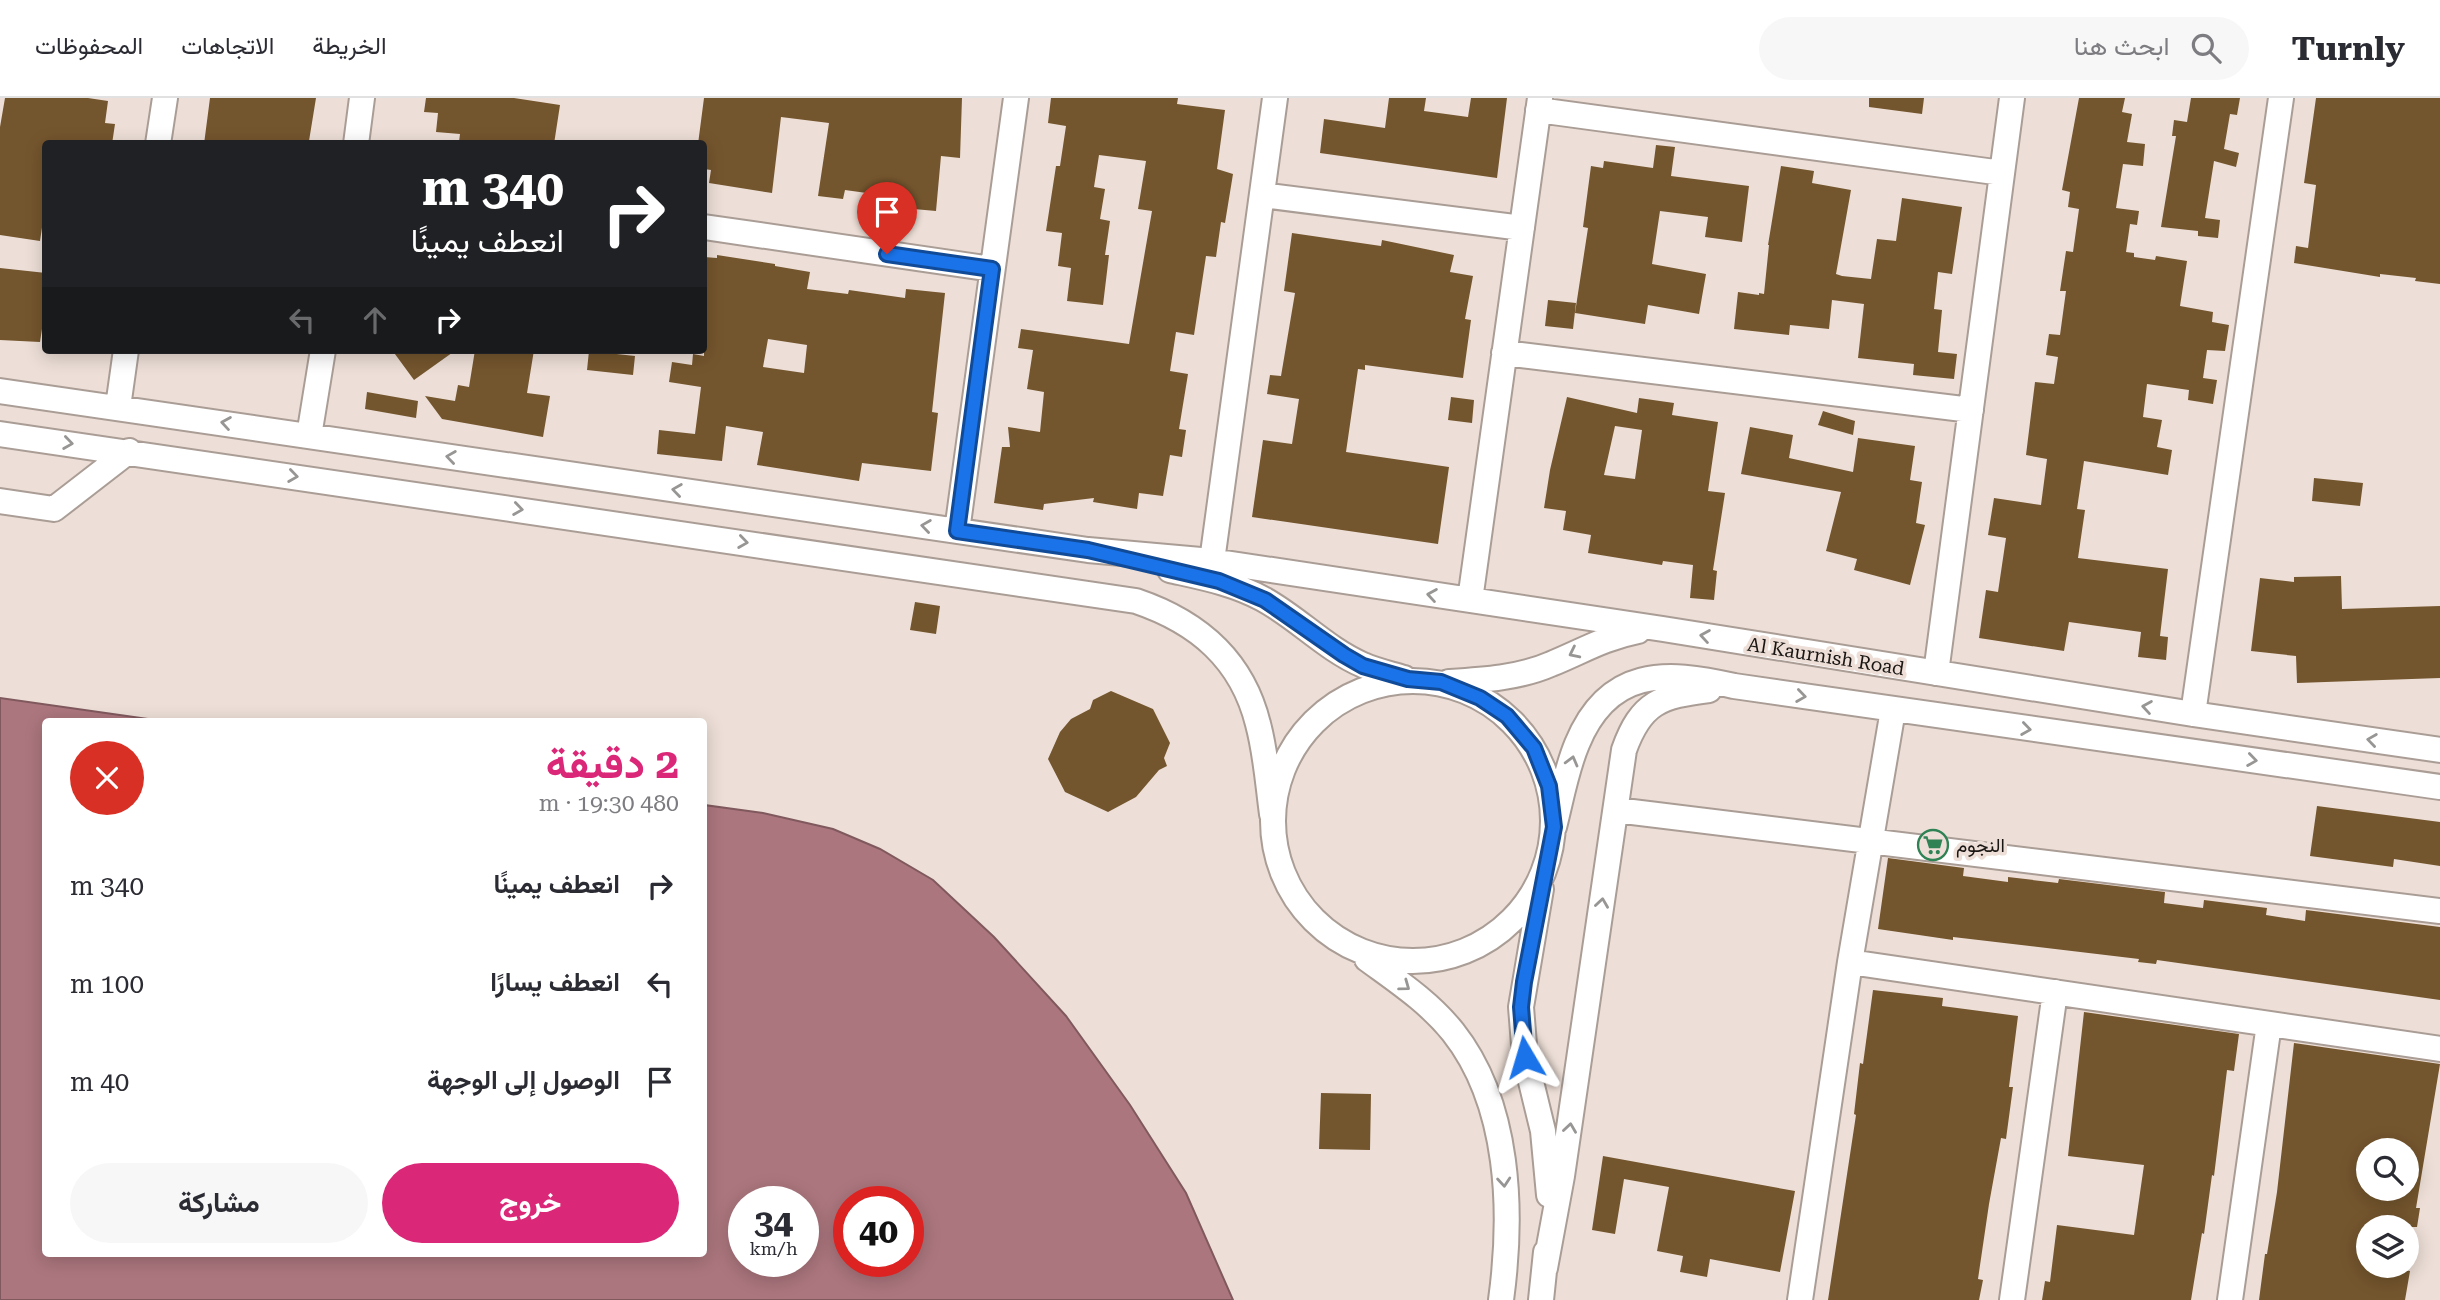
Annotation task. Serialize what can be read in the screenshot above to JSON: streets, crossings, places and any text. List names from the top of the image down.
{
  "streets": {
    "street": ["Al Kaurnish Road"]
  },
  "places": {
    "supermarket": ["النجوم"]
  },
  "page": {
    "header": "Turnly",
    "search": "ابحث هنا",
    "nav": ["الخريطة", "الاتجاهات", "المحفوظات"],
    "turn": ["340 m", "انعطف يمينًا"],
    "heading": ["2 دقيقة", "480 m · 19:30"],
    "list": [
      {
        "name": "انعطف يمينًا",
        "value": "340 m"
      },
      {
        "name": "انعطف يسارًا",
        "value": "100 m"
      },
      {
        "name": "الوصول إلى الوجهة",
        "value": "40 m"
      }
    ],
    "buttons": ["خروج", "مشاركة"],
    "speed": "34 km/h",
    "limit": "40"
  }
}
